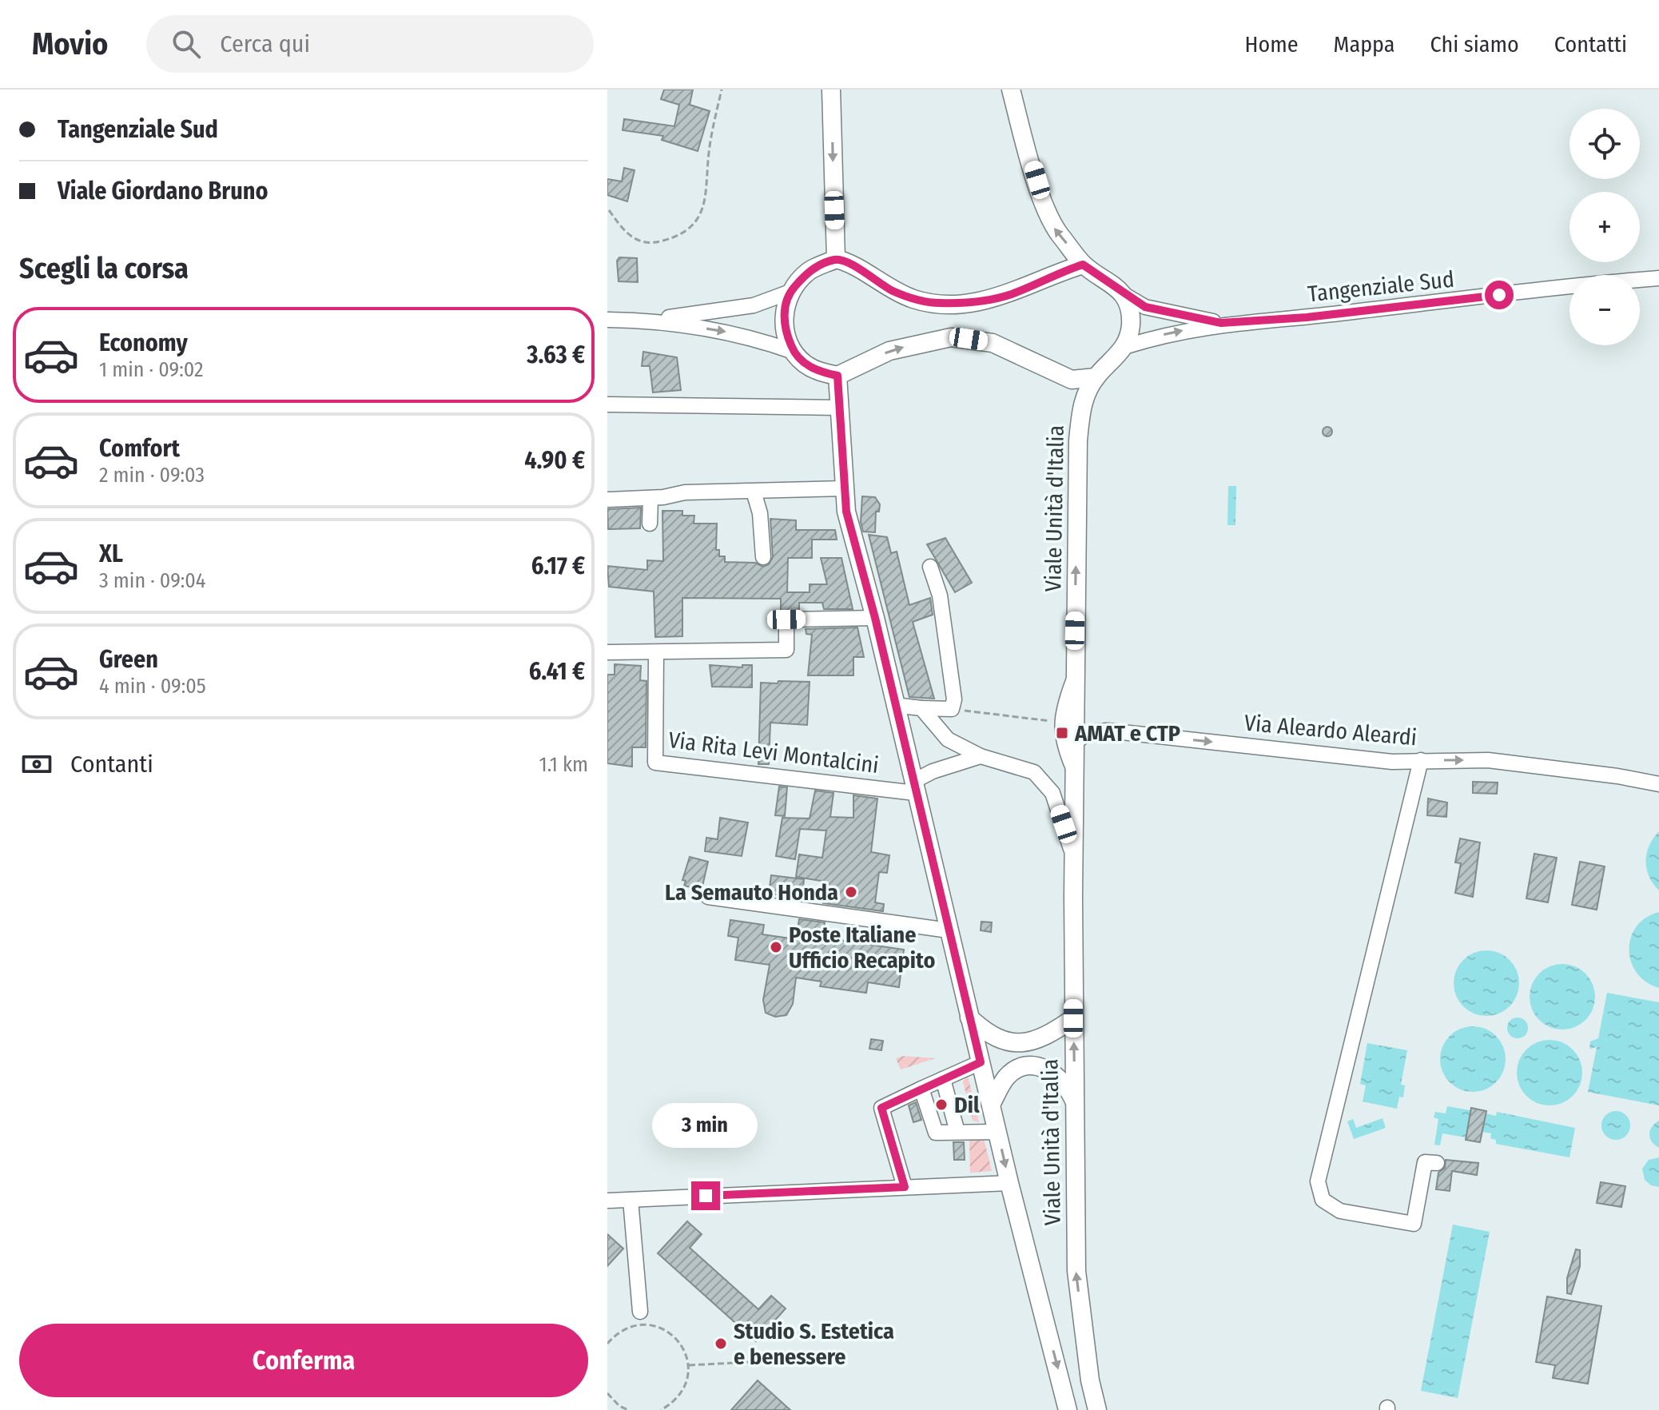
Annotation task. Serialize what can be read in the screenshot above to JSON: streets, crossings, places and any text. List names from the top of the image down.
{
  "streets": {
    "main road": ["Viale Unità d'Italia"],
    "street": ["Tangenziale Sud", "Via Aleardo Aleardi", "Via Rita Levi Montalcini"]
  },
  "crossings": [
    ["Tangenziale Sud", "Viale Unità d'Italia"],
    ["Viale Unità d'Italia", "Via Aleardo Aleardi"],
    ["Viale Unità d'Italia", "Via Rita Levi Montalcini"]
  ],
  "one_way": ["Via Aleardo Aleardi"],
  "places": {
    "transit": ["AMAT e CTP"],
    "other": [
      "La Semauto Honda",
      "Poste Italiane Ufficio Recapito",
      "Dil",
      "Studio S. Estetica e benessere"
    ]
  },
  "page": {
    "header": "Movio",
    "search": "Cerca qui",
    "nav": [
      "Home",
      "Mappa",
      "Chi siamo",
      "Contatti"
    ],
    "banner": ["Tangenziale Sud", "Viale Giordano Bruno"],
    "map_buttons": ["+", "−"],
    "heading": "Scegli la corsa",
    "list": [
      {
        "name": "Economy",
        "note": "1 min · 09:02",
        "value": "3.63 €"
      },
      {
        "name": "Comfort",
        "note": "2 min · 09:03",
        "value": "4.90 €"
      },
      {
        "name": "XL",
        "note": "3 min · 09:04",
        "value": "6.17 €"
      },
      {
        "name": "Green",
        "note": "4 min · 09:05",
        "value": "6.41 €"
      }
    ],
    "pay": ["Contanti", "1.1 km"],
    "bubble": "3 min",
    "buttons": "Conferma"
  }
}
